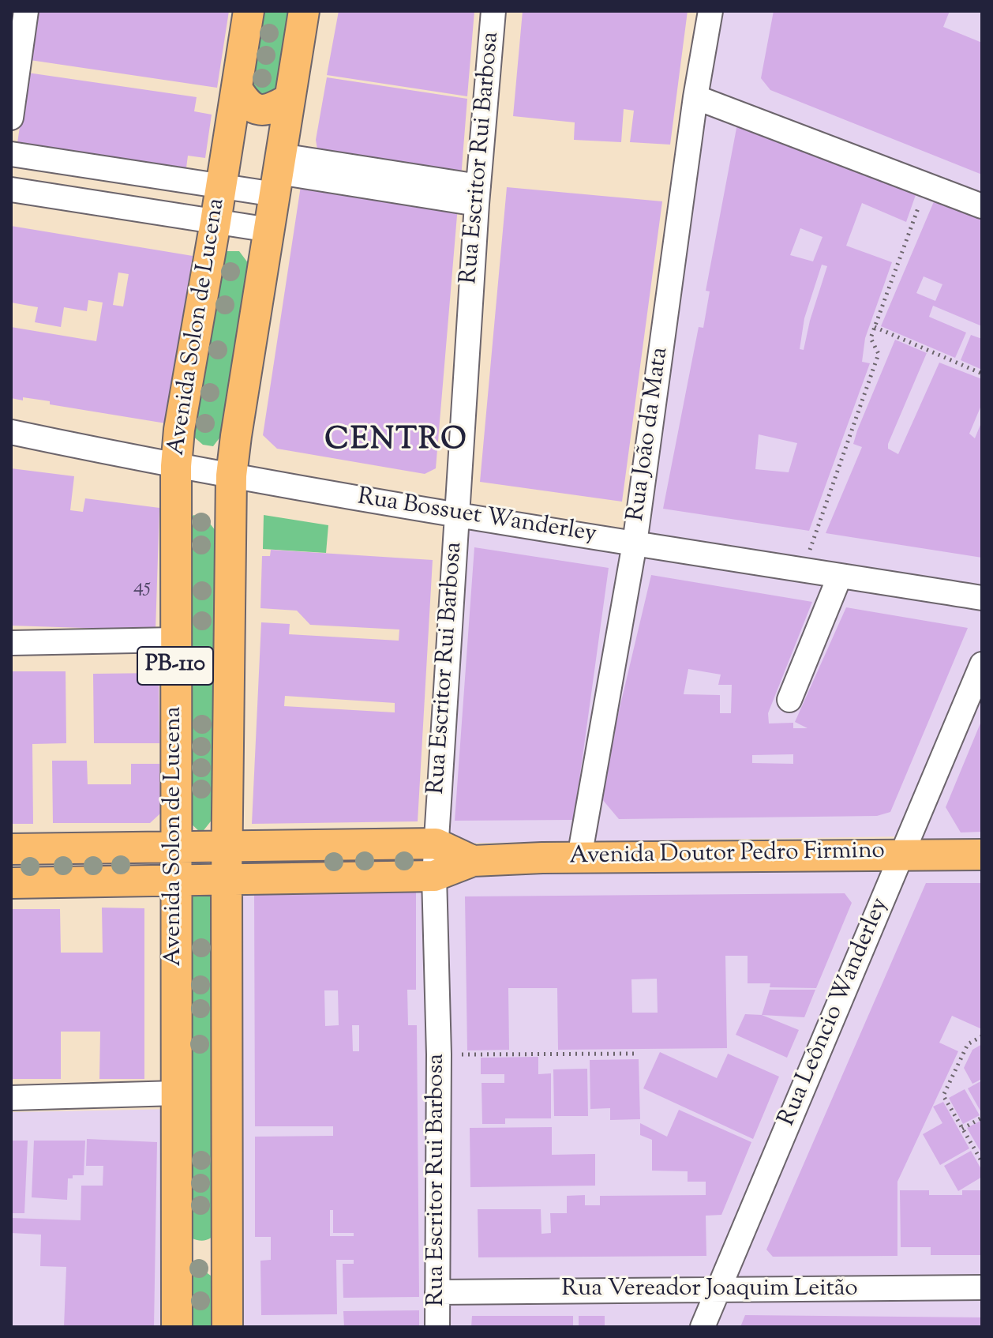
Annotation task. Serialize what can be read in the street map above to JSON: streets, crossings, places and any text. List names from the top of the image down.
{
  "streets": {
    "main road": ["Avenida Solon de Lucena", "PB-110", "Avenida Doutor Pedro Firmino"],
    "street": [
      "Rua Escritor Rui Barbosa",
      "Rua João da Mata",
      "Rua Bossuet Wanderley",
      "Rua Leôncio Wanderley",
      "Rua Vereador Joaquim Leitão"
    ]
  },
  "crossings": [
    ["Rua Escritor Rui Barbosa", "Rua Bossuet Wanderley"],
    ["Rua Escritor Rui Barbosa", "Avenida Doutor Pedro Firmino"],
    ["Rua Escritor Rui Barbosa", "Rua Vereador Joaquim Leitão"],
    ["Avenida Solon de Lucena", "Rua Bossuet Wanderley"],
    ["Avenida Solon de Lucena", "Avenida Doutor Pedro Firmino"],
    ["Rua João da Mata", "Rua Bossuet Wanderley"],
    ["Rua João da Mata", "Avenida Doutor Pedro Firmino"],
    ["Rua Bossuet Wanderley", "PB-110"],
    ["PB-110", "Avenida Doutor Pedro Firmino"],
    ["Avenida Doutor Pedro Firmino", "Rua Leôncio Wanderley"],
    ["Rua Leôncio Wanderley", "Rua Vereador Joaquim Leitão"]
  ],
  "districts": ["CENTRO"],
  "house_numbers": ["45"]
}
